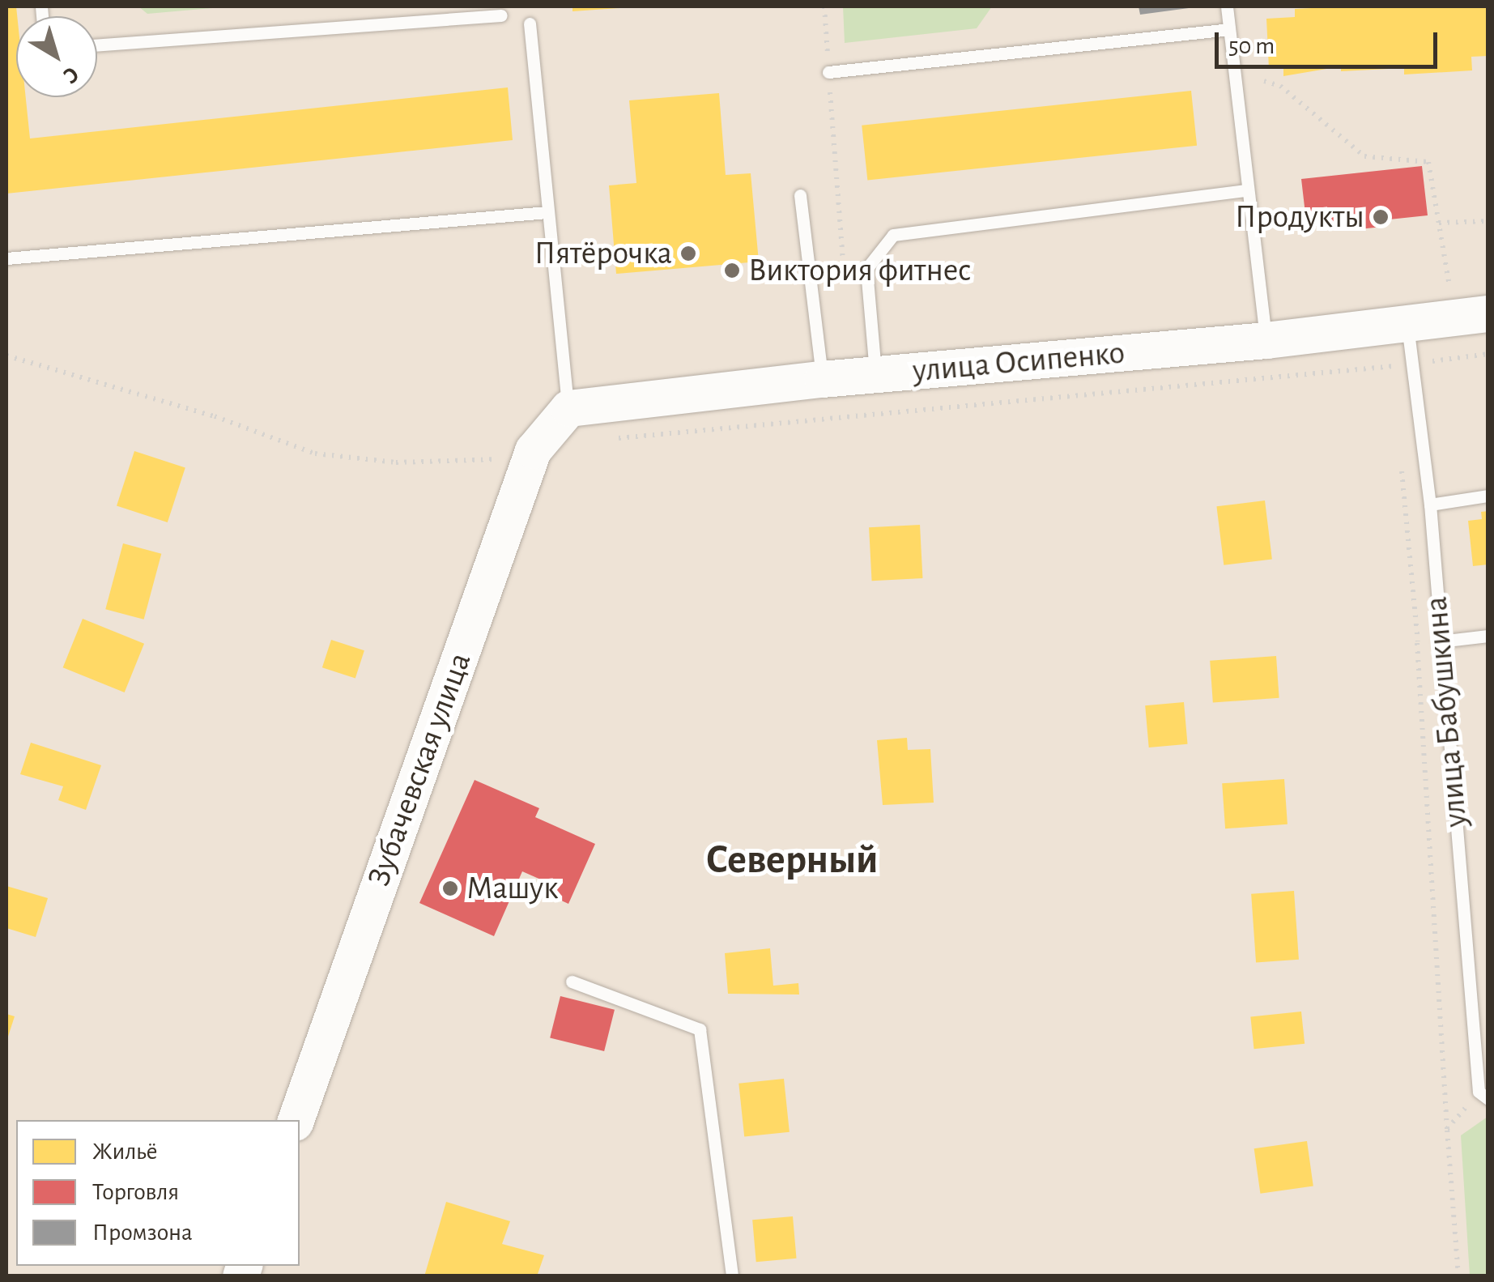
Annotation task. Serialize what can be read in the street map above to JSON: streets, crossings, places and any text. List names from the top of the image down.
{
  "streets": {
    "street": ["улица Осипенко", "Зубачевская улица"],
    "lane": ["улица Бабушкина"]
  },
  "crossings": [
    ["улица Осипенко", "улица Бабушкина"],
    ["улица Осипенко", "Зубачевская улица"]
  ],
  "districts": ["Северный"],
  "places": [
    "Продукты",
    "Пятёрочка",
    "Виктория фитнес",
    "Машук"
  ],
  "legend": ["Жильё", "Торговля", "Промзона"],
  "scale_bar": "50 m",
  "north": "bottom right"
}
